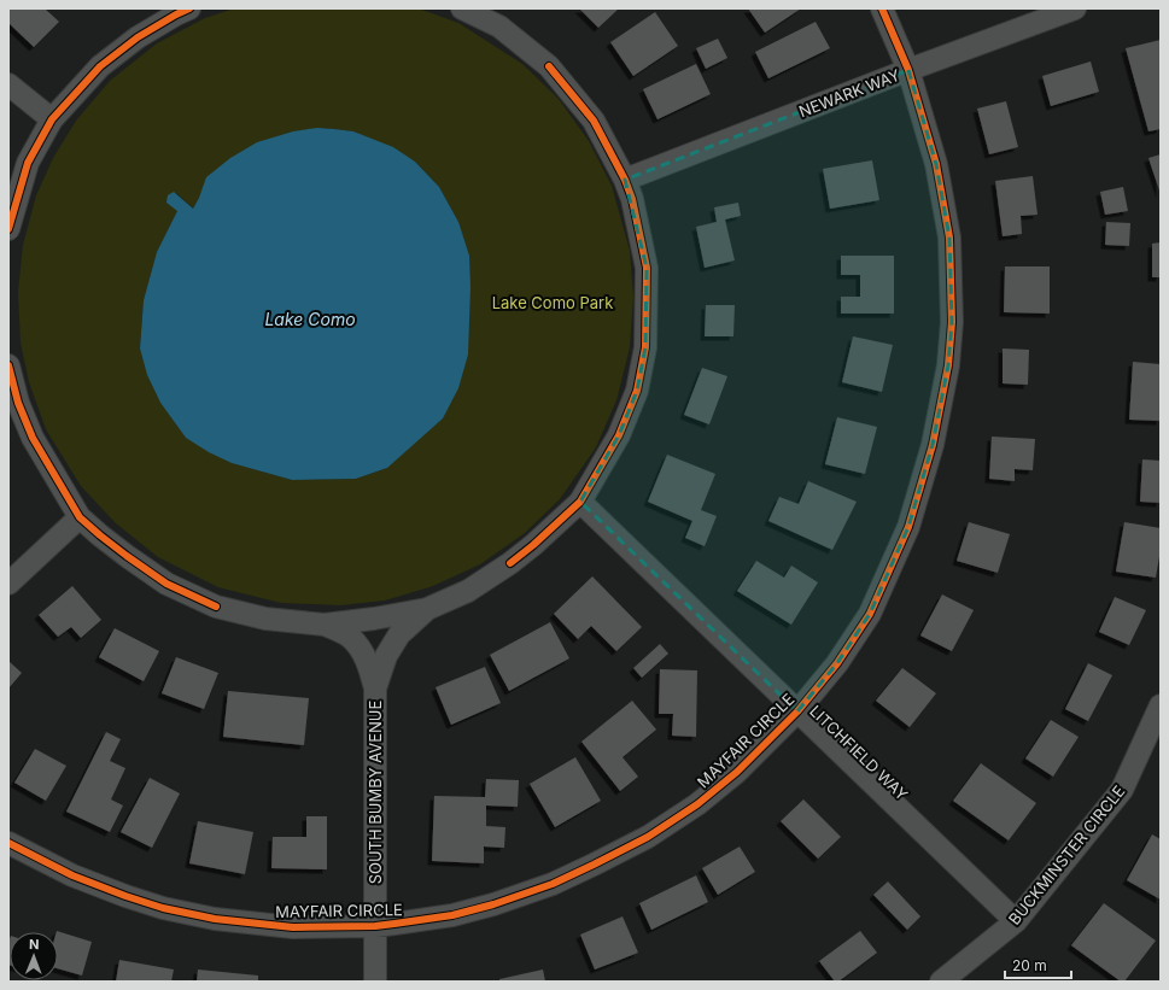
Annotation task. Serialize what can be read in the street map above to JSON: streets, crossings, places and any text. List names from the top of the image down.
{
  "streets": {
    "street": [
      "NEWARK WAY",
      "MAYFAIR CIRCLE",
      "LITCHFIELD WAY",
      "SOUTH BUMBY AVENUE",
      "BUCKMINSTER CIRCLE"
    ]
  },
  "crossings": [
    ["NEWARK WAY", "MAYFAIR CIRCLE"],
    ["MAYFAIR CIRCLE", "LITCHFIELD WAY"],
    ["MAYFAIR CIRCLE", "SOUTH BUMBY AVENUE"],
    ["LITCHFIELD WAY", "BUCKMINSTER CIRCLE"]
  ],
  "water": ["Lake Como"],
  "parks": ["Lake Como Park"],
  "scale_bar": "20 m",
  "north": "top"
}
